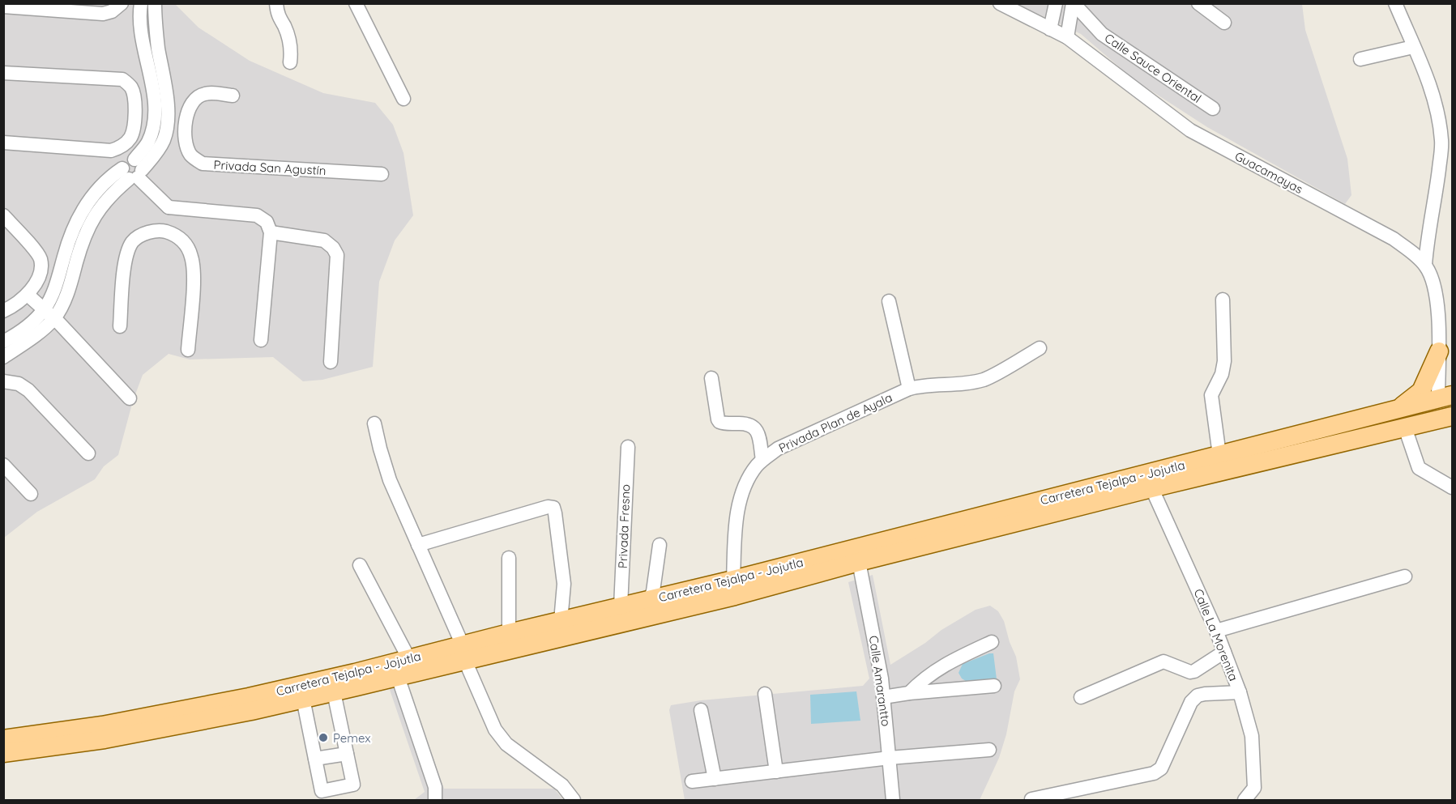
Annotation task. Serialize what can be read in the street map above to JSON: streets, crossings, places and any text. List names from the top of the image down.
{
  "streets": {
    "main road": ["Carretera Tejalpa - Jojutla"],
    "street": [
      "Calle Sauce Oriental",
      "Privada San Agustín",
      "Guacamayas",
      "Privada Plan de Ayala",
      "Privada Fresno",
      "Calle La Morenita",
      "Calle Amarantto"
    ]
  },
  "crossings": [
    ["Guacamayas", "Carretera Tejalpa - Jojutla"],
    ["Privada Plan de Ayala", "Carretera Tejalpa - Jojutla"],
    ["Carretera Tejalpa - Jojutla", "Privada Fresno"],
    ["Carretera Tejalpa - Jojutla", "Calle La Morenita"],
    ["Carretera Tejalpa - Jojutla", "Calle Amarantto"]
  ],
  "places": ["Pemex"]
}
